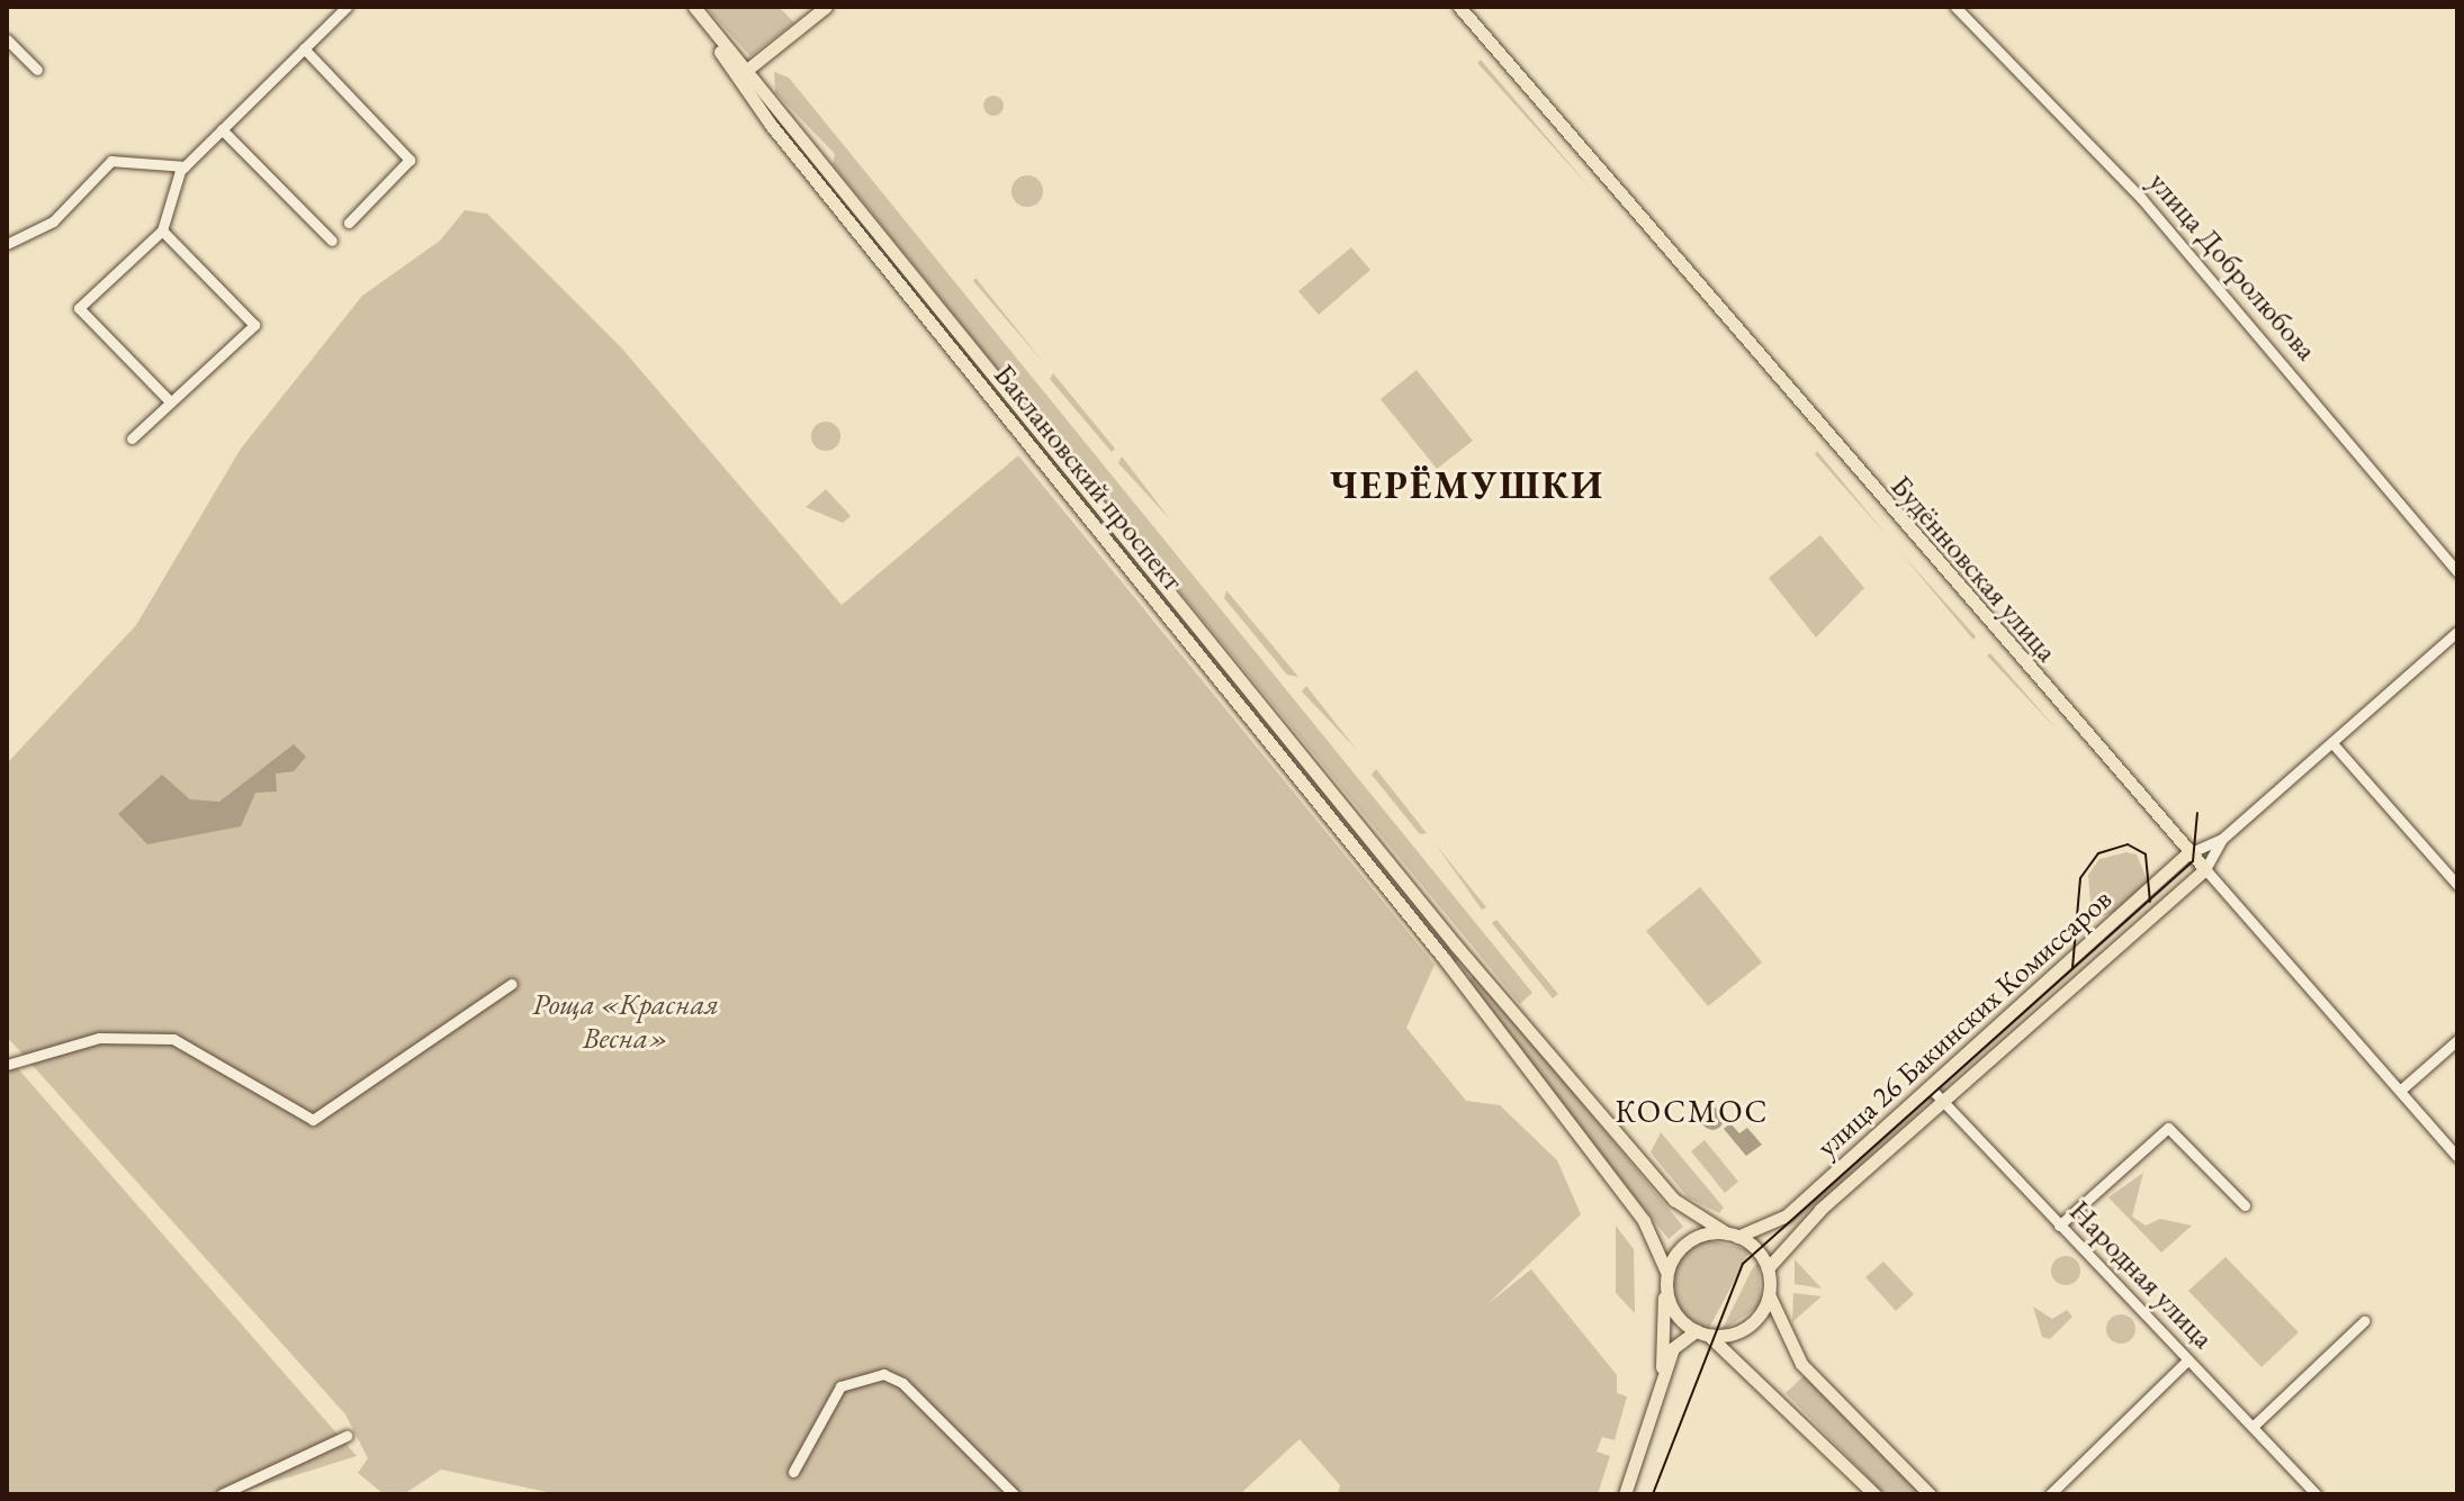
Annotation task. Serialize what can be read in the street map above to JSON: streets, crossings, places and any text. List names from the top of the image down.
{
  "streets": {
    "main road": ["Баклановский проспект", "Будённовская улица", "улица 26 Бакинских Комиссаров"],
    "street": ["улица Добролюбова", "Народная улица"]
  },
  "crossings": [
    ["Баклановский проспект", "улица 26 Бакинских Комиссаров"],
    ["Будённовская улица", "улица 26 Бакинских Комиссаров"],
    ["улица 26 Бакинских Комиссаров", "Народная улица"]
  ],
  "districts": ["ЧЕРЁМУШКИ", "КОСМОС"],
  "parks": ["Роща «Красная Весна»"]
}
